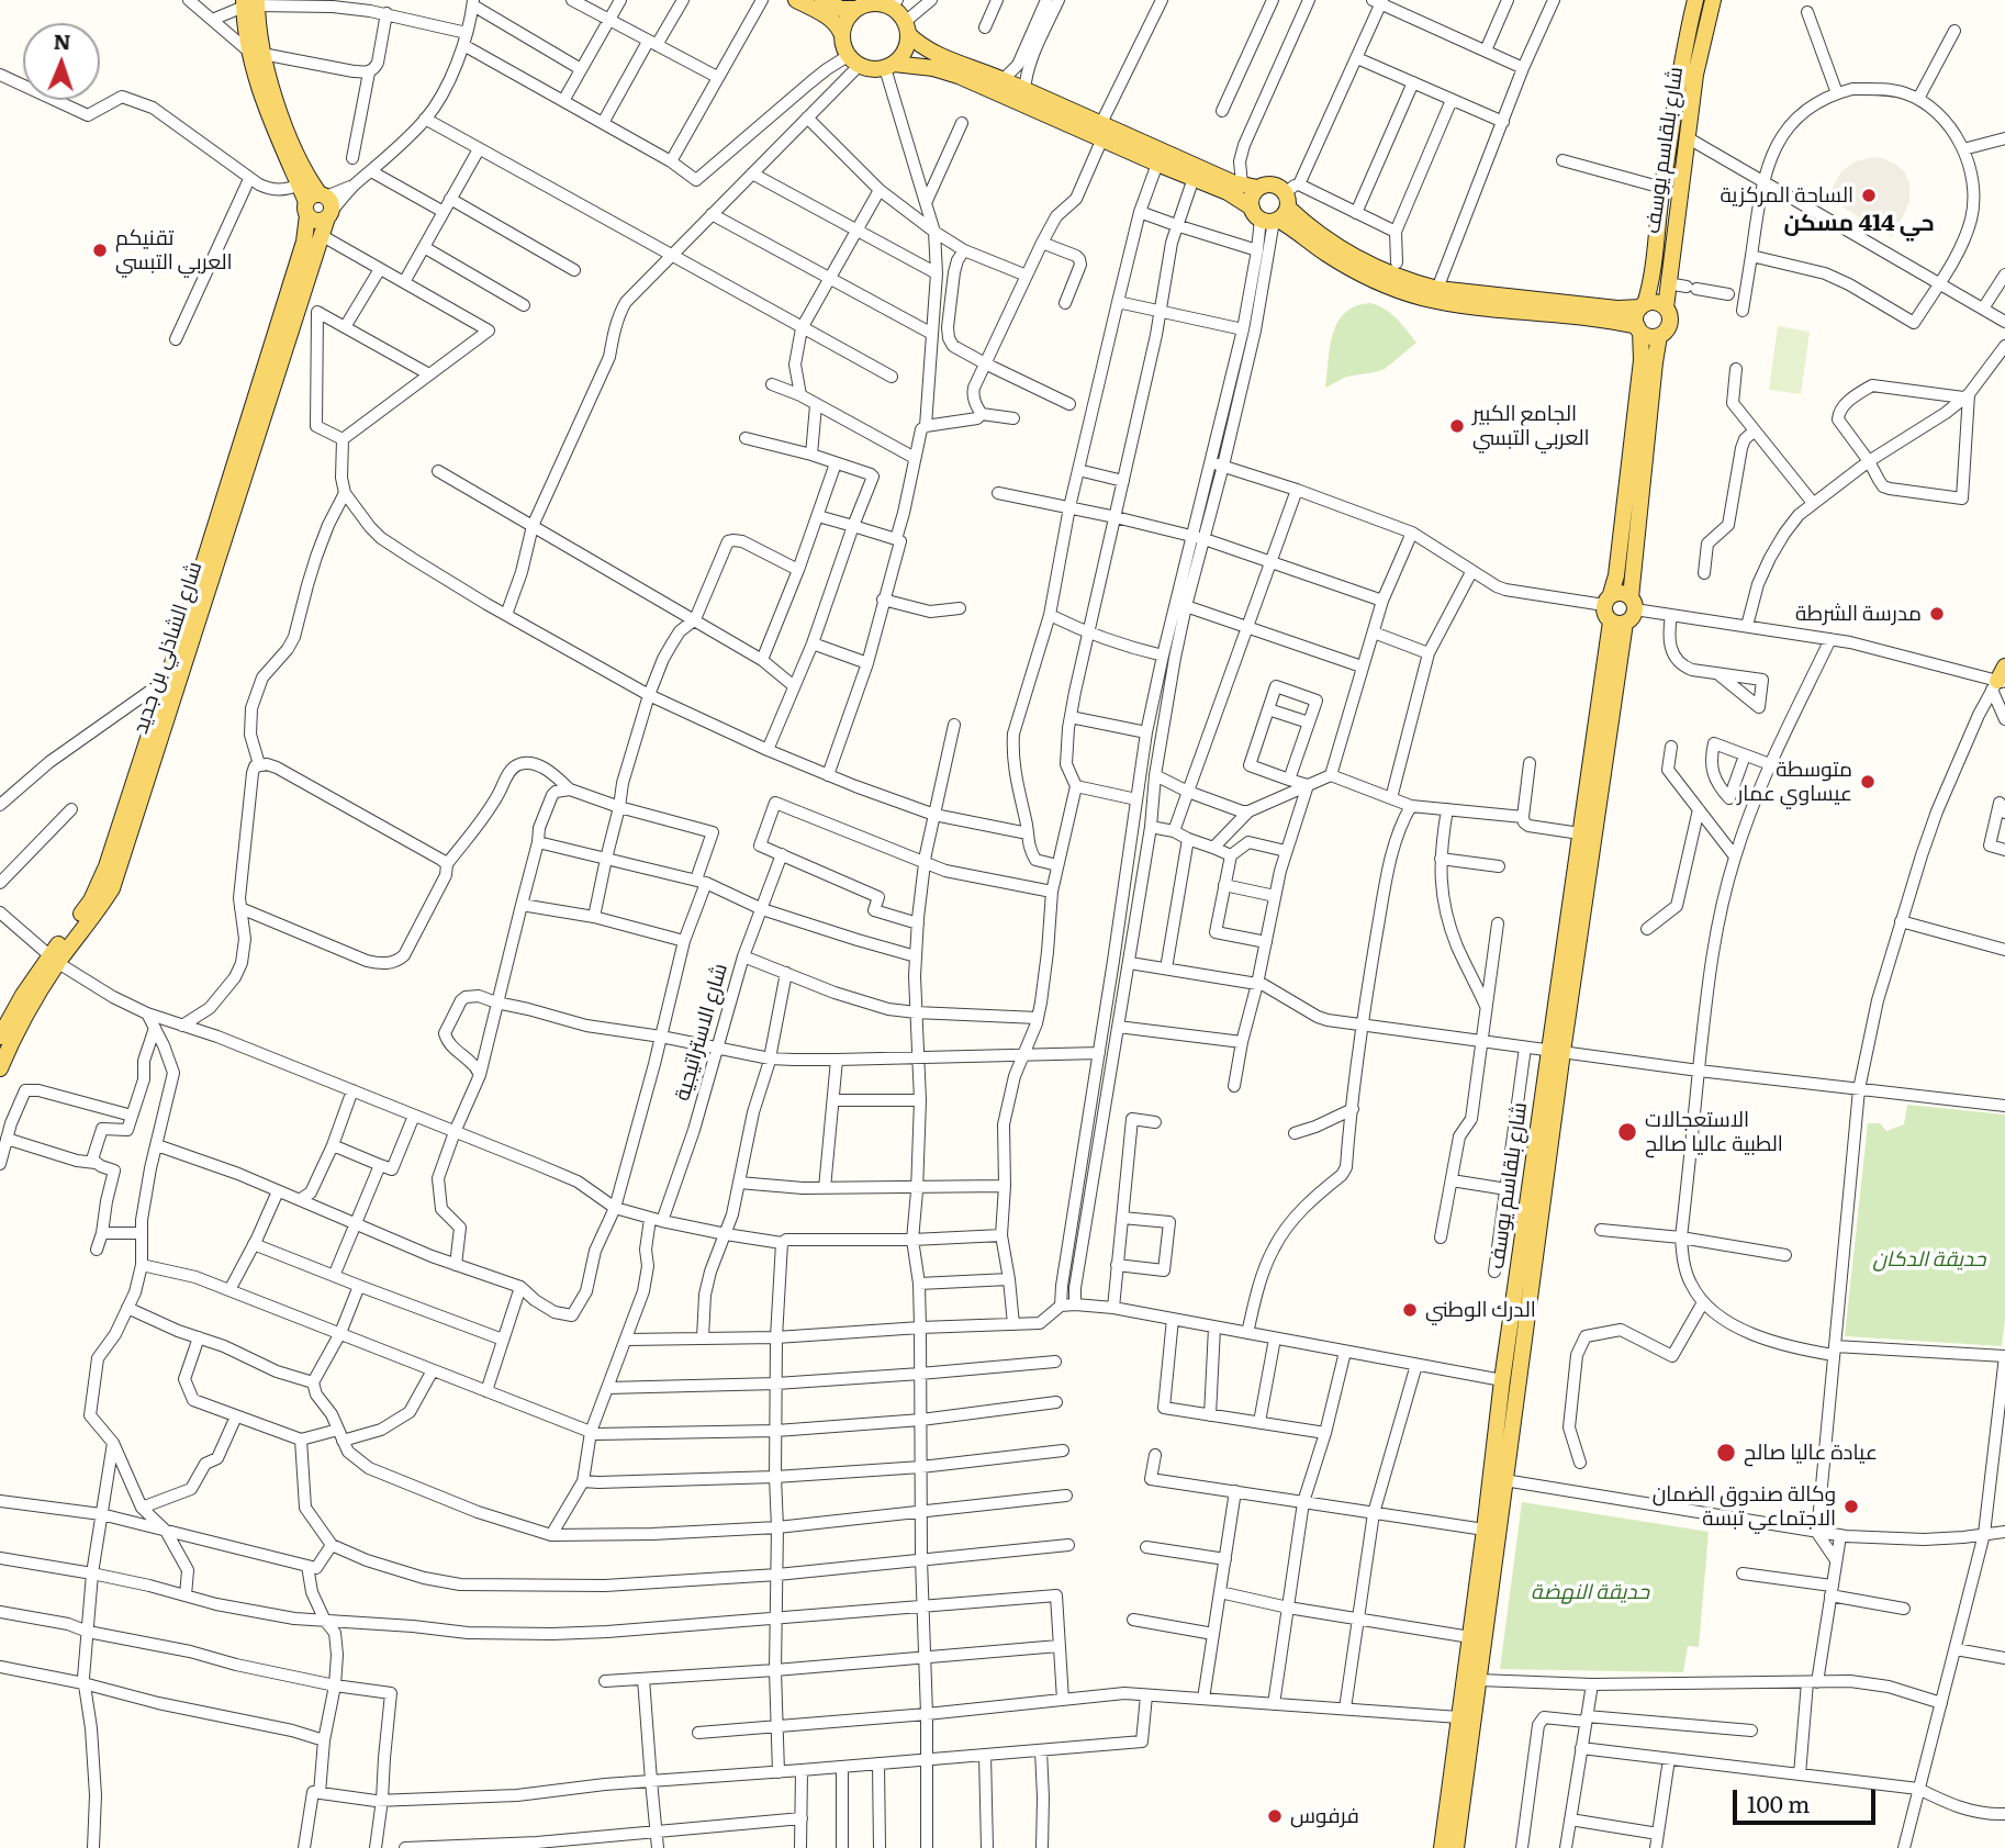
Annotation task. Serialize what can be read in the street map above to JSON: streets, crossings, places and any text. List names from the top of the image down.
{
  "streets": {
    "main road": ["شارع بلقاسم يوسف", "شارع الشاذلي بن جديد"],
    "street": ["شارع الاستراتيجية"]
  },
  "districts": ["حي 414 مسكن"],
  "parks": ["حديقة الدكان", "حديقة النهضة"],
  "places": [
    "الساحة المركزية",
    "تقنيكم العربي التبسي",
    "الجامع الكبير العربي التبسي",
    "مدرسة الشرطة",
    "متوسطة عيساوي عمار",
    "الاستعجالات الطبية عاليا صالح",
    "الدرك الوطني",
    "عيادة عاليا صالح",
    "وكالة صندوق الضمان الاجتماعي تبسة",
    "فرفوس"
  ],
  "scale_bar": "100 m",
  "north": "top"
}
